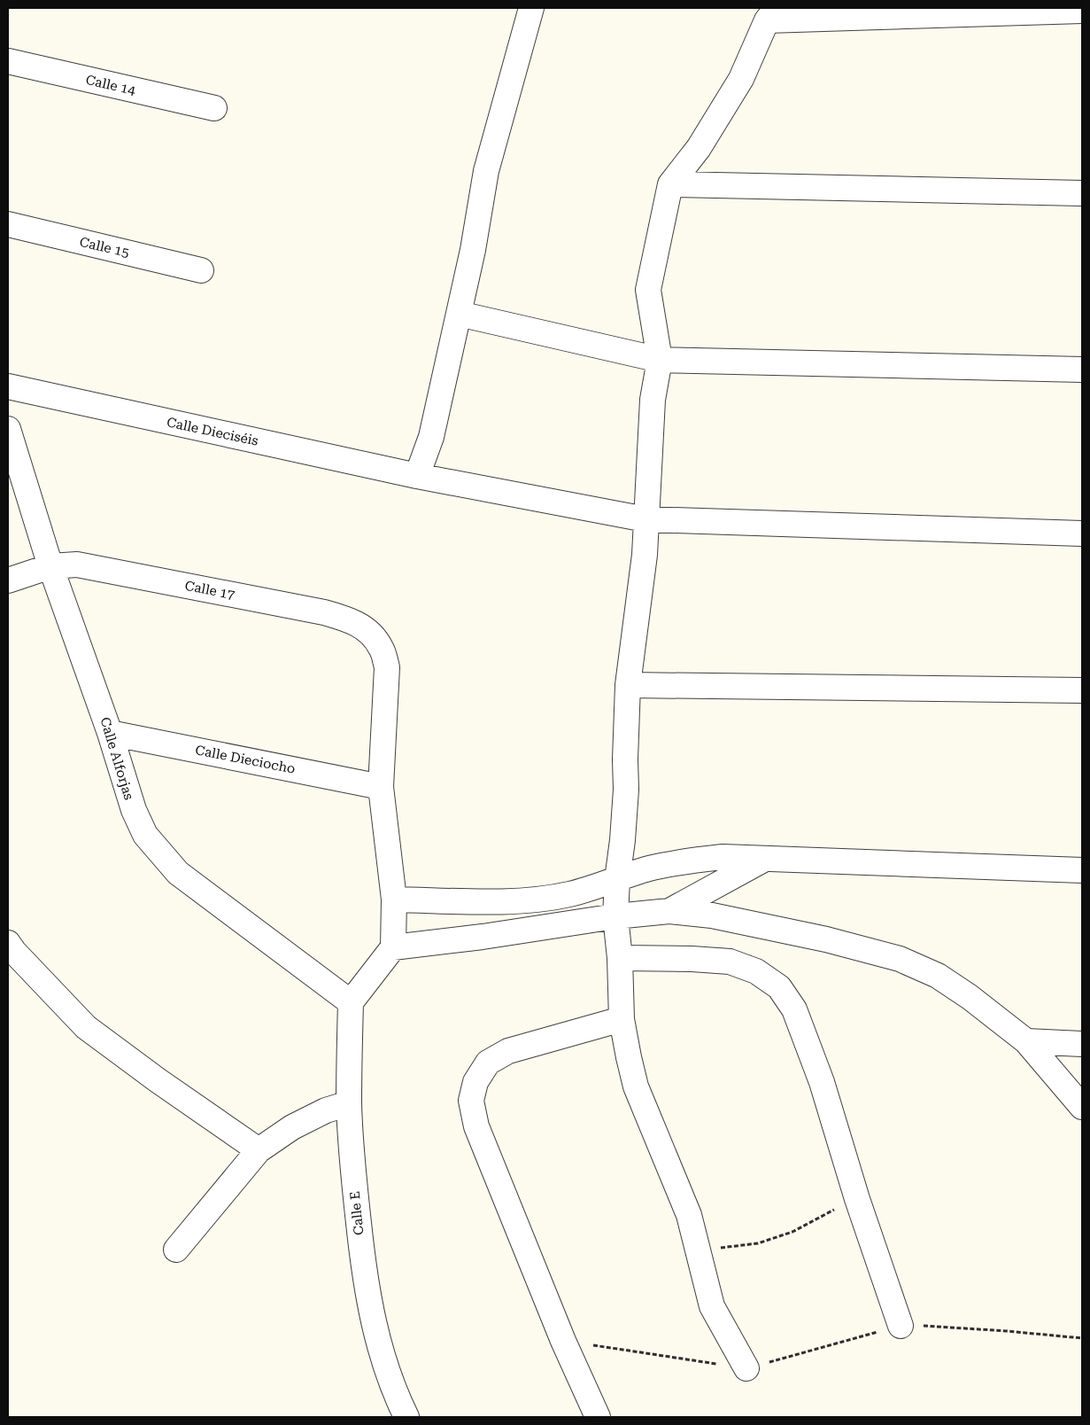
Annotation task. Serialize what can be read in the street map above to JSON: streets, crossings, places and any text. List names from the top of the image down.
{
  "streets": {
    "street": [
      "Calle 14",
      "Calle 15",
      "Calle Dieciséis",
      "Calle 17",
      "Calle Alforjas",
      "Calle Dieciocho",
      "Calle E"
    ]
  },
  "crossings": [
    ["Calle 17", "Calle Alforjas"],
    ["Calle 17", "Calle Dieciocho"],
    ["Calle Alforjas", "Calle Dieciocho"],
    ["Calle Alforjas", "Calle E"]
  ]
}
